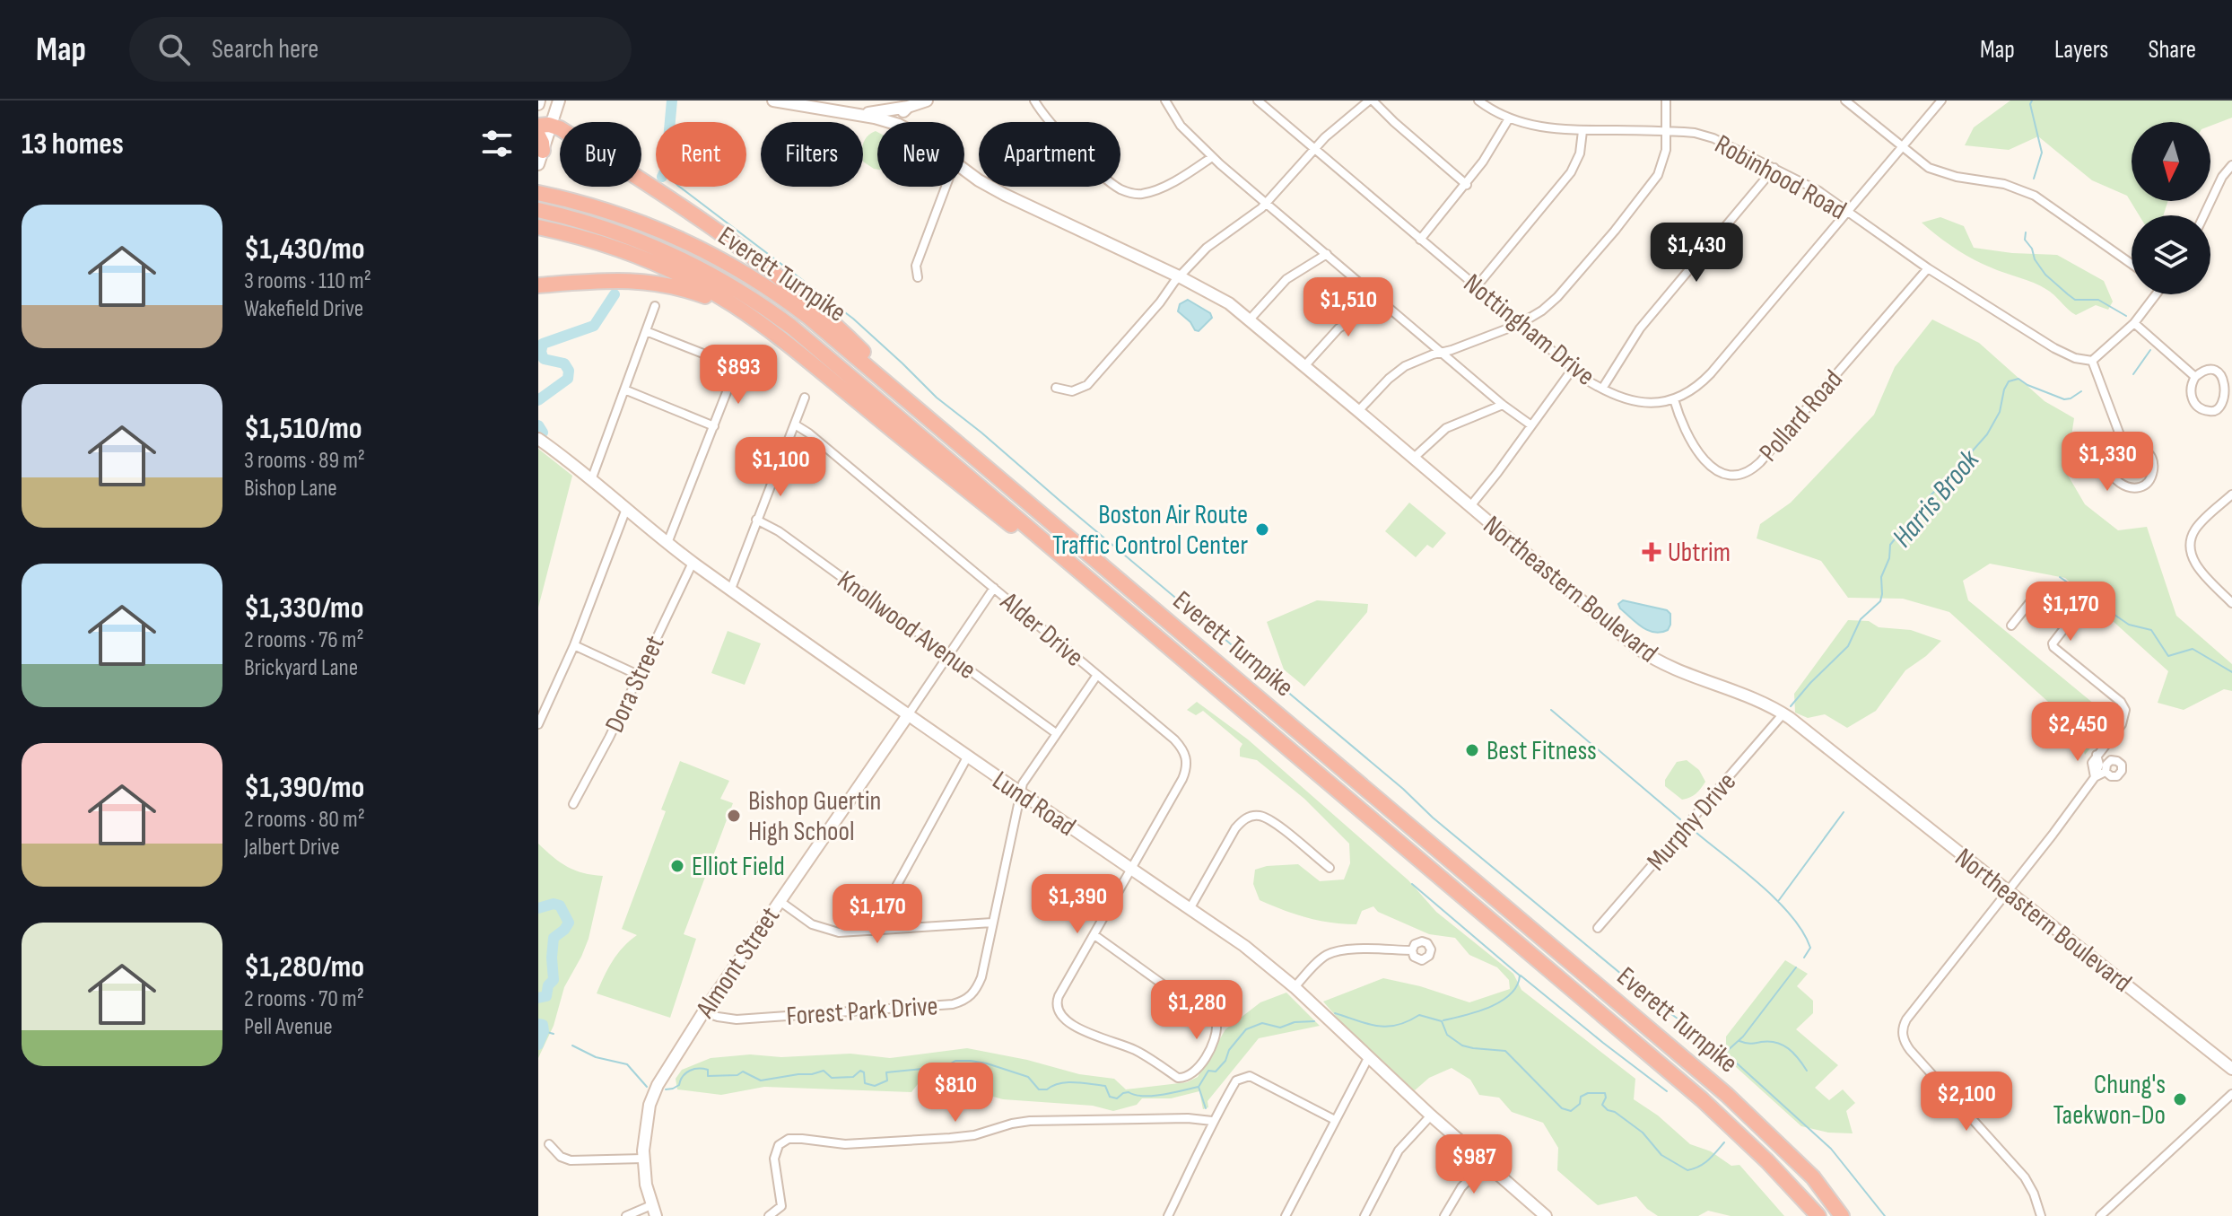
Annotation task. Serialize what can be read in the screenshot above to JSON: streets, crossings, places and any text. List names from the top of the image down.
{
  "streets": {
    "highway": ["Everett Turnpike"],
    "street": [
      "Robinhood Road",
      "Nottingham Drive",
      "Pollard Road",
      "Northeastern Boulevard",
      "Knollwood Avenue",
      "Alder Drive",
      "Dora Street",
      "Lund Road",
      "Murphy Drive",
      "Almont Street",
      "Forest Park Drive"
    ]
  },
  "crossings": [
    ["Robinhood Road", "Pollard Road"],
    ["Nottingham Drive", "Pollard Road"],
    ["Northeastern Boulevard", "Murphy Drive"],
    ["Knollwood Avenue", "Almont Street"],
    ["Knollwood Avenue", "Forest Park Drive"],
    ["Alder Drive", "Lund Road"],
    ["Alder Drive", "Almont Street"],
    ["Alder Drive", "Forest Park Drive"],
    ["Dora Street", "Lund Road"],
    ["Lund Road", "Almont Street"],
    ["Lund Road", "Forest Park Drive"],
    ["Almont Street", "Forest Park Drive"]
  ],
  "water": ["Harris Brook"],
  "places": {
    "other": [
      "Boston Air Route Traffic Control Center",
      "Best Fitness",
      "Bishop Guertin High School",
      "Elliot Field",
      "Chung's Taekwon-Do"
    ],
    "health": ["Ubtrim"]
  },
  "north": "bottom",
  "page": {
    "header": "Map",
    "search": "Search here",
    "nav": ["Map", "Layers", "Share"],
    "heading": "13 homes",
    "chip": [
      "Buy",
      "Rent",
      "Filters",
      "New",
      "Apartment"
    ],
    "list": [
      {
        "name": "$1,430/mo",
        "note": "3 rooms · 110 m² · Wakefield Drive"
      },
      {
        "name": "$1,510/mo",
        "note": "3 rooms · 89 m² · Bishop Lane"
      },
      {
        "name": "$1,330/mo",
        "note": "2 rooms · 76 m² · Brickyard Lane"
      },
      {
        "name": "$1,390/mo",
        "note": "2 rooms · 80 m² · Jalbert Drive"
      },
      {
        "name": "$1,280/mo",
        "note": "2 rooms · 70 m² · Pell Avenue"
      }
    ],
    "price": [
      "$1,430",
      "$1,510",
      "$893",
      "$1,330",
      "$1,100",
      "$1,170",
      "$2,450",
      "$1,390",
      "$1,170",
      "$1,280",
      "$810",
      "$2,100",
      "$987"
    ]
  }
}
